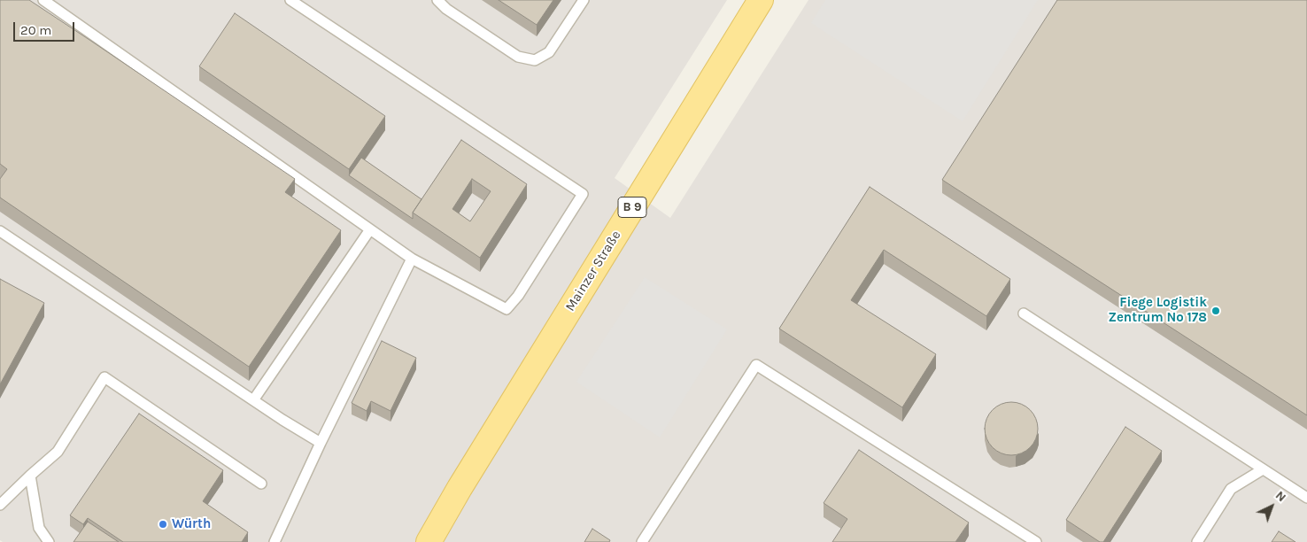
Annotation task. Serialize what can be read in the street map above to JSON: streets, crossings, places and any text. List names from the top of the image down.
{
  "streets": {
    "main road": ["B 9", "Mainzer Straße"]
  },
  "places": ["Fiege Logistik Zentrum No 178", "Würth"],
  "scale_bar": "20 m",
  "north": "top right"
}
